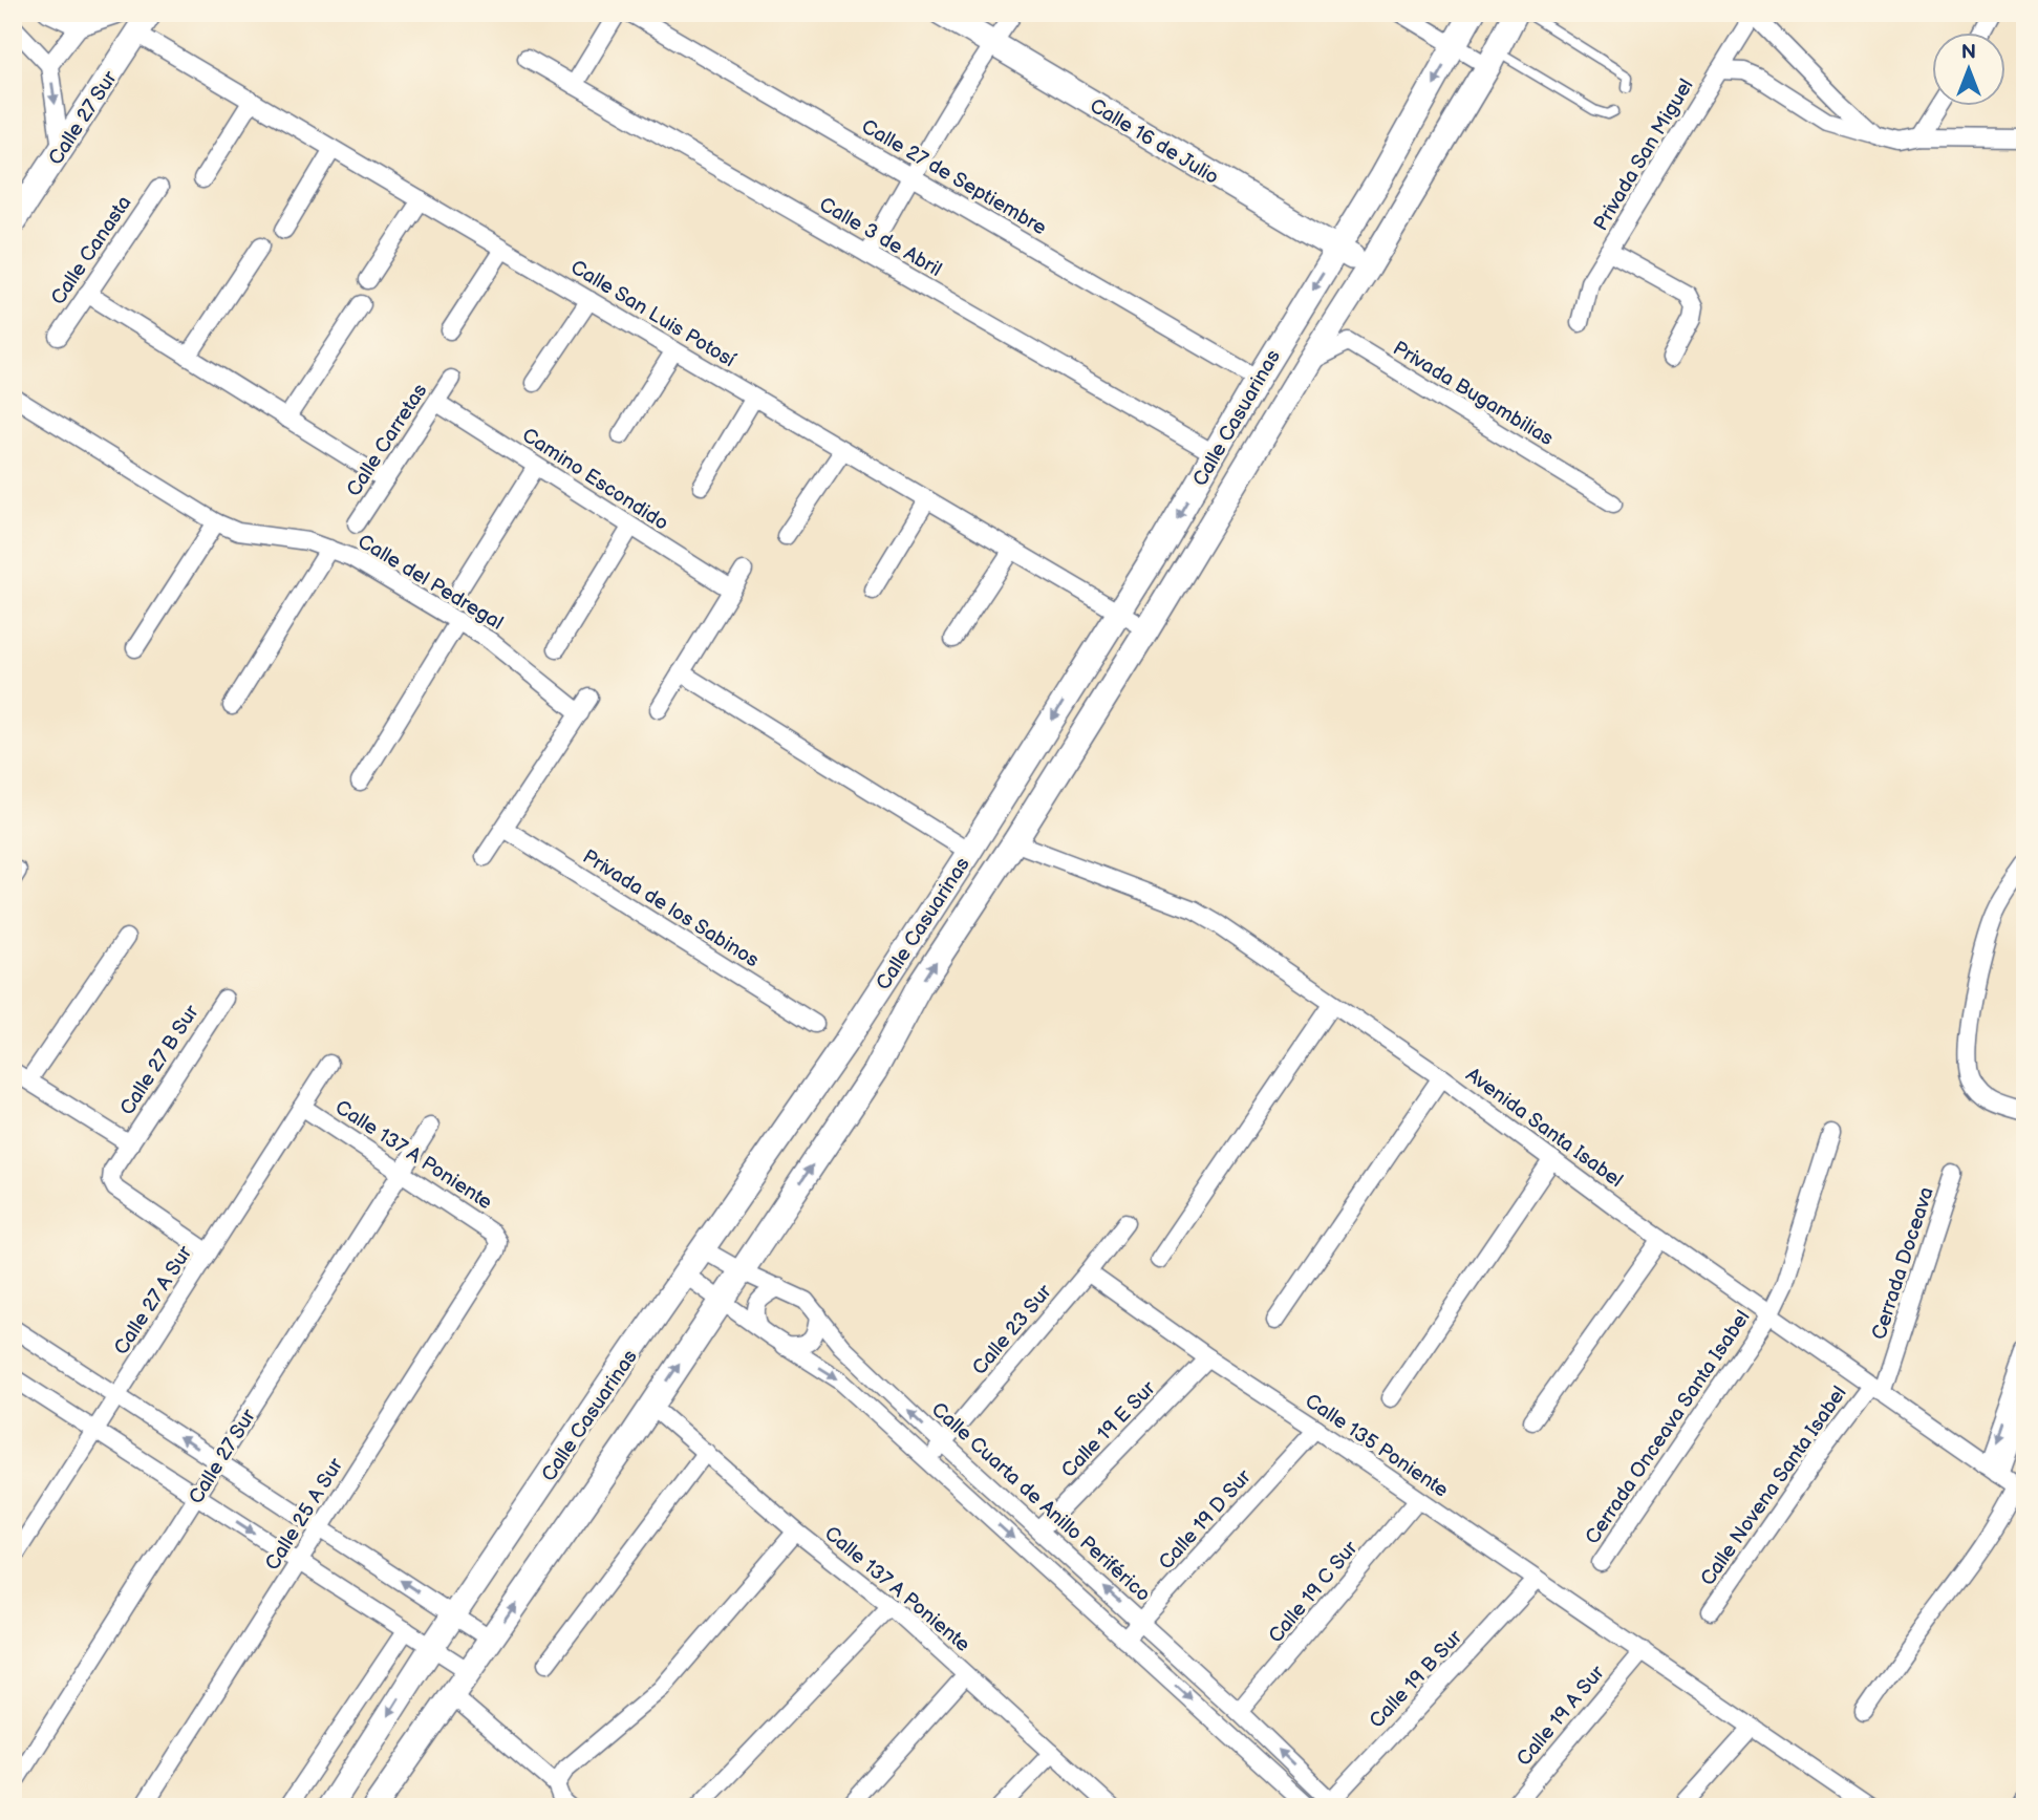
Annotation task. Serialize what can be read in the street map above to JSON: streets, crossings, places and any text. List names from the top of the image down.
{
  "streets": {
    "main road": ["Calle 27 Sur", "Calle 16 de Julio", "Calle Casuarinas"],
    "street": [
      "Privada San Miguel",
      "Calle 27 de Septiembre",
      "Calle 3 de Abril",
      "Calle Canasta",
      "Calle San Luis Potosí",
      "Privada Bugambilias",
      "Calle Carretas",
      "Camino Escondido",
      "Calle del Pedregal",
      "Privada de los Sabinos",
      "Calle 27 B Sur",
      "Avenida Santa Isabel",
      "Calle 137 A Poniente",
      "Cerrada Doceava",
      "Calle 27 A Sur",
      "Calle 23 Sur",
      "Cerrada Onceava Santa Isabel",
      "Calle 19 E Sur",
      "Calle 135 Poniente",
      "Calle Novena Santa Isabel",
      "Calle Cuarta de Anillo Periférico",
      "Calle 25 A Sur",
      "Calle 19 D Sur",
      "Calle 19 C Sur",
      "Calle 19 B Sur",
      "Calle 19 A Sur"
    ]
  },
  "crossings": [
    ["Calle 27 Sur", "Calle San Luis Potosí"],
    ["Calle 27 Sur", "Calle 137 A Poniente"],
    ["Calle 16 de Julio", "Calle Casuarinas"],
    ["Calle 27 de Septiembre", "Calle Casuarinas"],
    ["Calle 3 de Abril", "Calle Casuarinas"],
    ["Calle San Luis Potosí", "Calle Casuarinas"],
    ["Privada Bugambilias", "Calle Casuarinas"],
    ["Calle Casuarinas", "Avenida Santa Isabel"],
    ["Calle Casuarinas", "Calle 137 A Poniente"],
    ["Calle Casuarinas", "Calle Cuarta de Anillo Periférico"],
    ["Calle Carretas", "Camino Escondido"],
    ["Calle 27 B Sur", "Calle 27 A Sur"],
    ["Avenida Santa Isabel", "Cerrada Doceava"],
    ["Avenida Santa Isabel", "Cerrada Onceava Santa Isabel"],
    ["Avenida Santa Isabel", "Calle Novena Santa Isabel"],
    ["Calle 137 A Poniente", "Calle 27 A Sur"],
    ["Calle 137 A Poniente", "Calle 25 A Sur"],
    ["Cerrada Doceava", "Calle Novena Santa Isabel"],
    ["Calle 23 Sur", "Calle 135 Poniente"],
    ["Calle 23 Sur", "Calle Cuarta de Anillo Periférico"],
    ["Calle 19 E Sur", "Calle 135 Poniente"],
    ["Calle 19 E Sur", "Calle Cuarta de Anillo Periférico"],
    ["Calle 135 Poniente", "Calle 19 D Sur"],
    ["Calle 135 Poniente", "Calle 19 C Sur"],
    ["Calle 135 Poniente", "Calle 19 B Sur"],
    ["Calle 135 Poniente", "Calle 19 A Sur"],
    ["Calle Cuarta de Anillo Periférico", "Calle 19 D Sur"],
    ["Calle Cuarta de Anillo Periférico", "Calle 19 C Sur"],
    ["Calle Cuarta de Anillo Periférico", "Calle 19 B Sur"]
  ],
  "north": "top"
}
